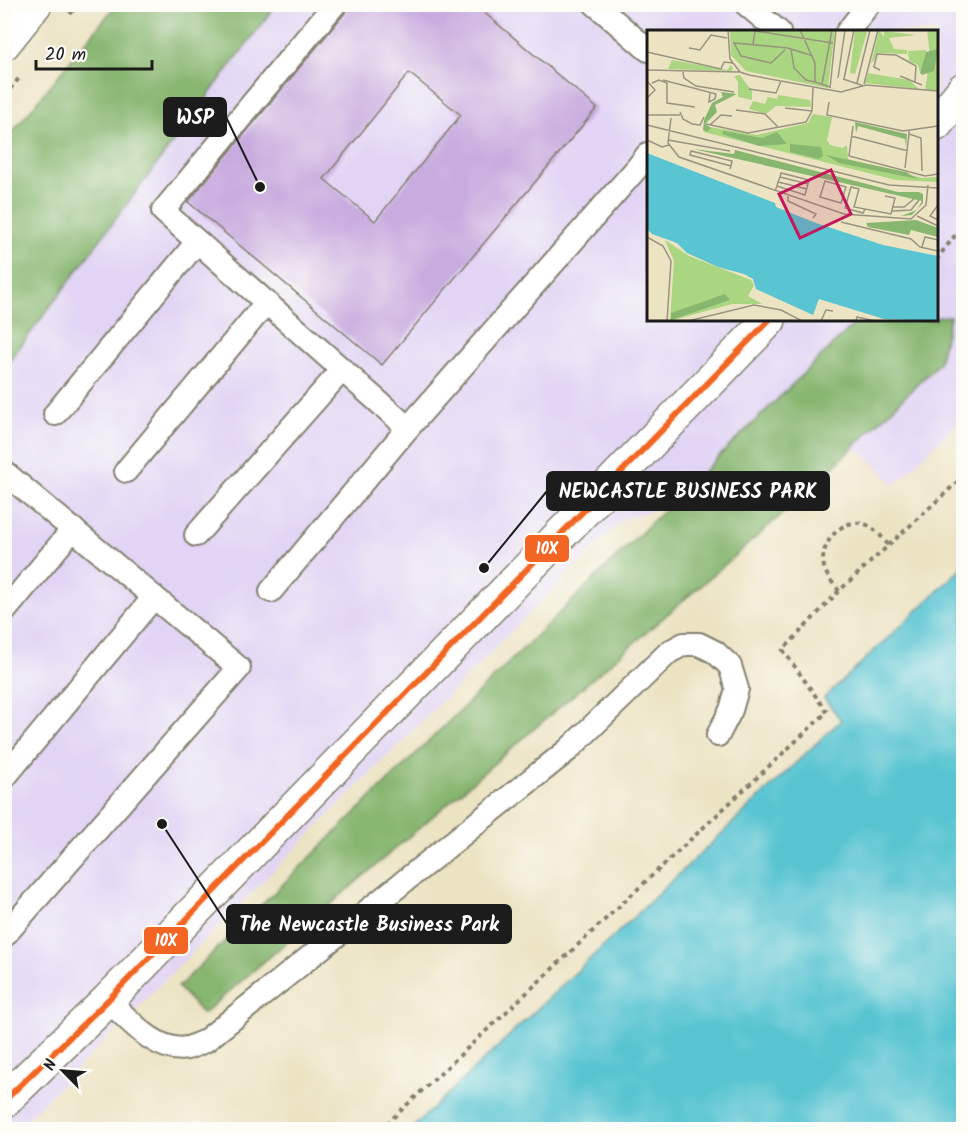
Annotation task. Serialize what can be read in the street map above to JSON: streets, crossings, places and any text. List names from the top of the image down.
{
  "places": ["WSP", "NEWCASTLE BUSINESS PARK", "The Newcastle Business Park"],
  "lines": ["transit line 10X"],
  "scale_bar": "20 m",
  "north": "top left"
}
